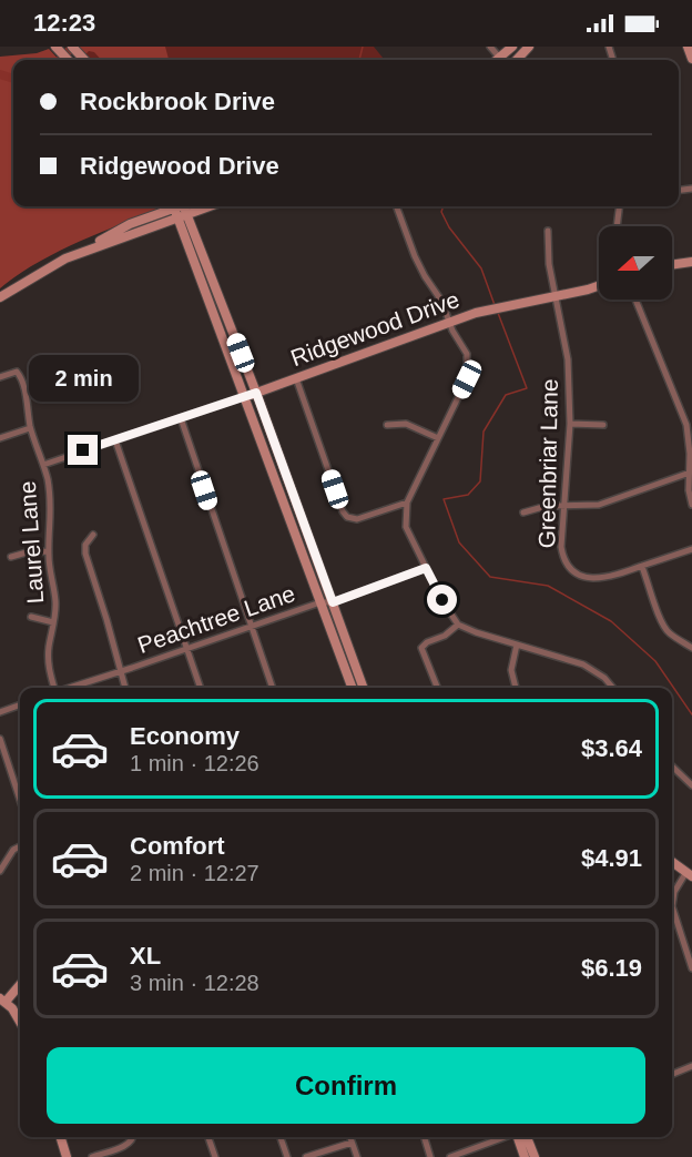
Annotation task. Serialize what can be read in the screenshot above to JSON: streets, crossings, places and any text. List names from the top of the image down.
{
  "streets": {
    "main road": ["Ridgewood Drive"],
    "street": ["Greenbriar Lane", "Laurel Lane", "Peachtree Lane"]
  },
  "crossings": [
    ["Ridgewood Drive", "Greenbriar Lane"],
    ["Ridgewood Drive", "Laurel Lane"]
  ],
  "north": "left",
  "page": {
    "status": "12:23",
    "banner": ["Rockbrook Drive", "Ridgewood Drive"],
    "bubble": "2 min",
    "list": [
      {
        "name": "Economy",
        "note": "1 min · 12:26",
        "value": "$3.64"
      },
      {
        "name": "Comfort",
        "note": "2 min · 12:27",
        "value": "$4.91"
      },
      {
        "name": "XL",
        "note": "3 min · 12:28",
        "value": "$6.19"
      }
    ],
    "buttons": "Confirm"
  }
}
